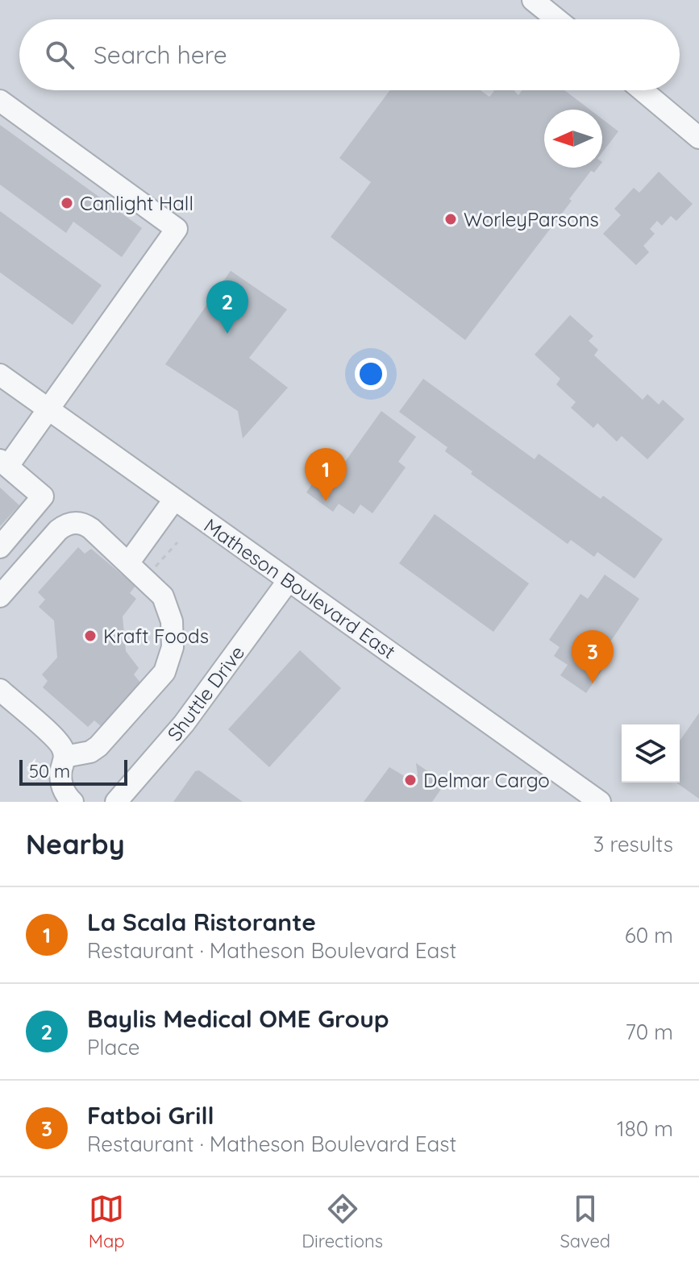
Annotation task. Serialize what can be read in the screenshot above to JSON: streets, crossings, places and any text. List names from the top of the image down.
{
  "streets": {
    "street": ["Matheson Boulevard East", "Shuttle Drive"]
  },
  "crossings": [
    ["Matheson Boulevard East", "Shuttle Drive"]
  ],
  "places": [
    "Canlight Hall",
    "WorleyParsons",
    "Kraft Foods",
    "Delmar Cargo"
  ],
  "scale_bar": "50 m",
  "north": "left",
  "page": {
    "search": "Search here",
    "pins": ["2", "1", "3"],
    "scale": "50 m",
    "heading": ["Nearby", "3 results"],
    "list": [
      {
        "mark": "1",
        "name": "La Scala Ristorante",
        "note": "Restaurant · Matheson Boulevard East",
        "value": "60 m"
      },
      {
        "mark": "2",
        "name": "Baylis Medical OME Group",
        "note": "Place",
        "value": "70 m"
      },
      {
        "mark": "3",
        "name": "Fatboi Grill",
        "note": "Restaurant · Matheson Boulevard East",
        "value": "180 m"
      }
    ],
    "nav": ["Map", "Directions", "Saved"]
  }
}
